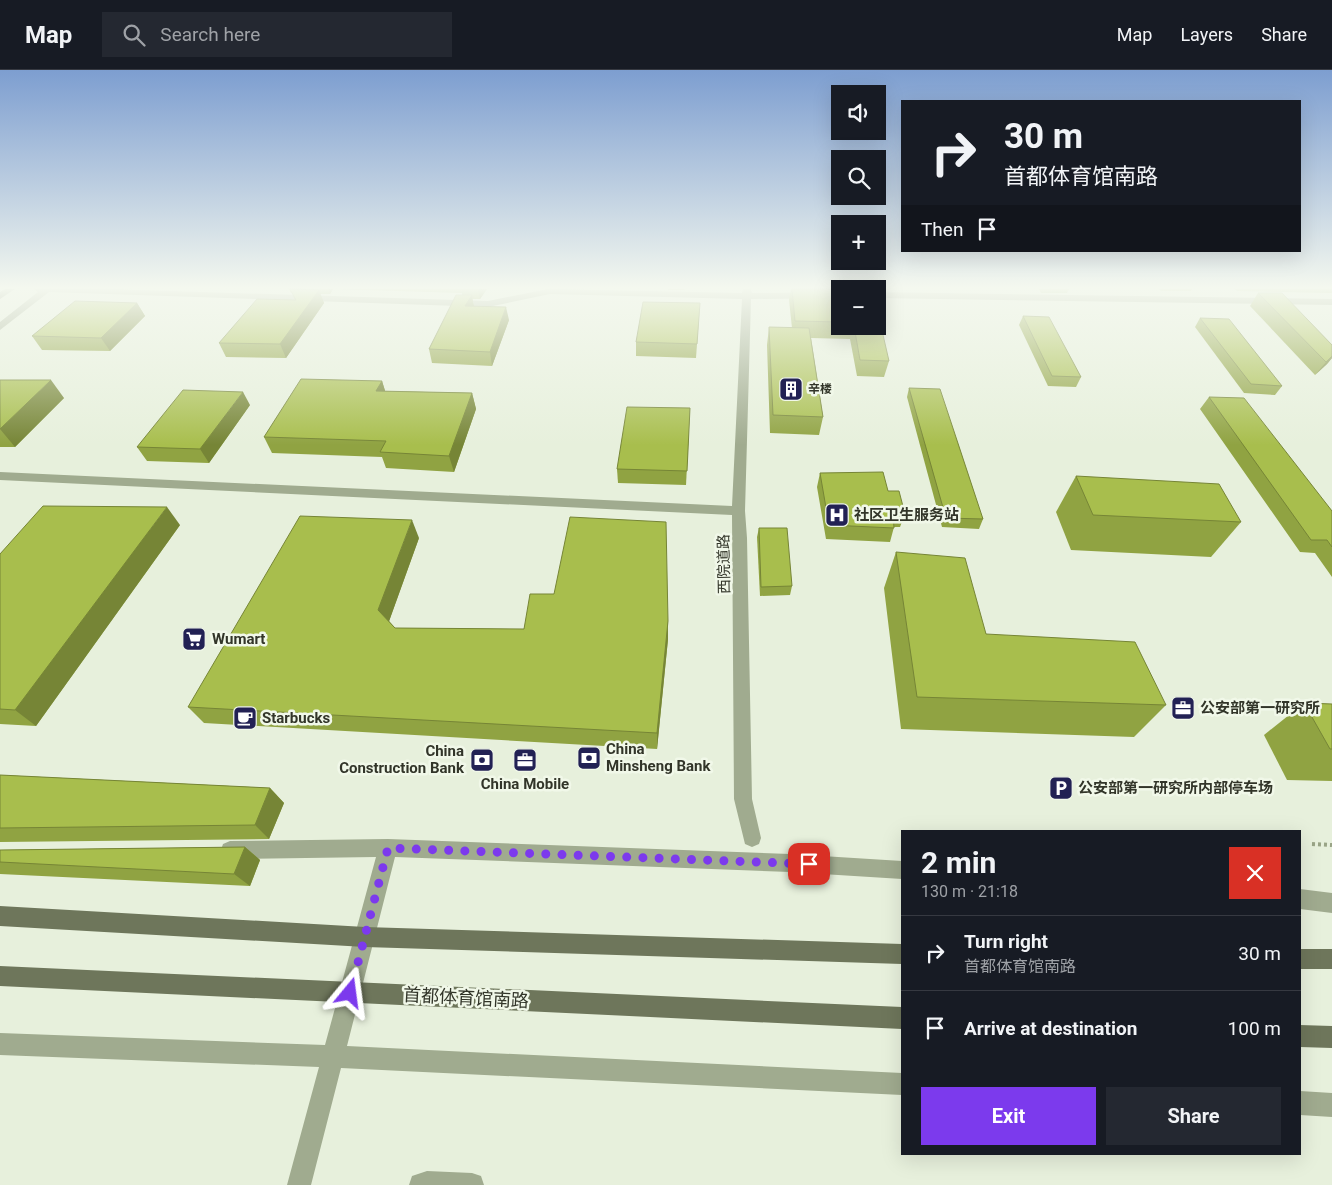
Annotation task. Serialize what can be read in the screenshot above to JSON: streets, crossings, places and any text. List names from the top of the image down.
{
  "streets": {
    "main road": ["首都体育馆南路"],
    "street": ["西院道路"]
  },
  "places": {
    "building": ["辛楼"],
    "hospital": ["社区卫生服务站"],
    "supermarket": ["Wumart"],
    "office": ["公安部第一研究所", "China Mobile"],
    "cafe": ["Starbucks"],
    "bank": ["China Minsheng Bank", "China Construction Bank"],
    "parking": ["公安部第一研究所内部停车场"]
  },
  "page": {
    "header": "Map",
    "search": "Search here",
    "nav": ["Map", "Layers", "Share"],
    "map_buttons": ["+", "−"],
    "turn": ["30 m", "首都体育馆南路"],
    "then": "Then",
    "heading": ["2 min", "130 m · 21:18"],
    "list": [
      {
        "name": "Turn right",
        "note": "首都体育馆南路",
        "value": "30 m"
      },
      {
        "name": "Arrive at destination",
        "value": "100 m"
      }
    ],
    "buttons": ["Exit", "Share"]
  }
}
